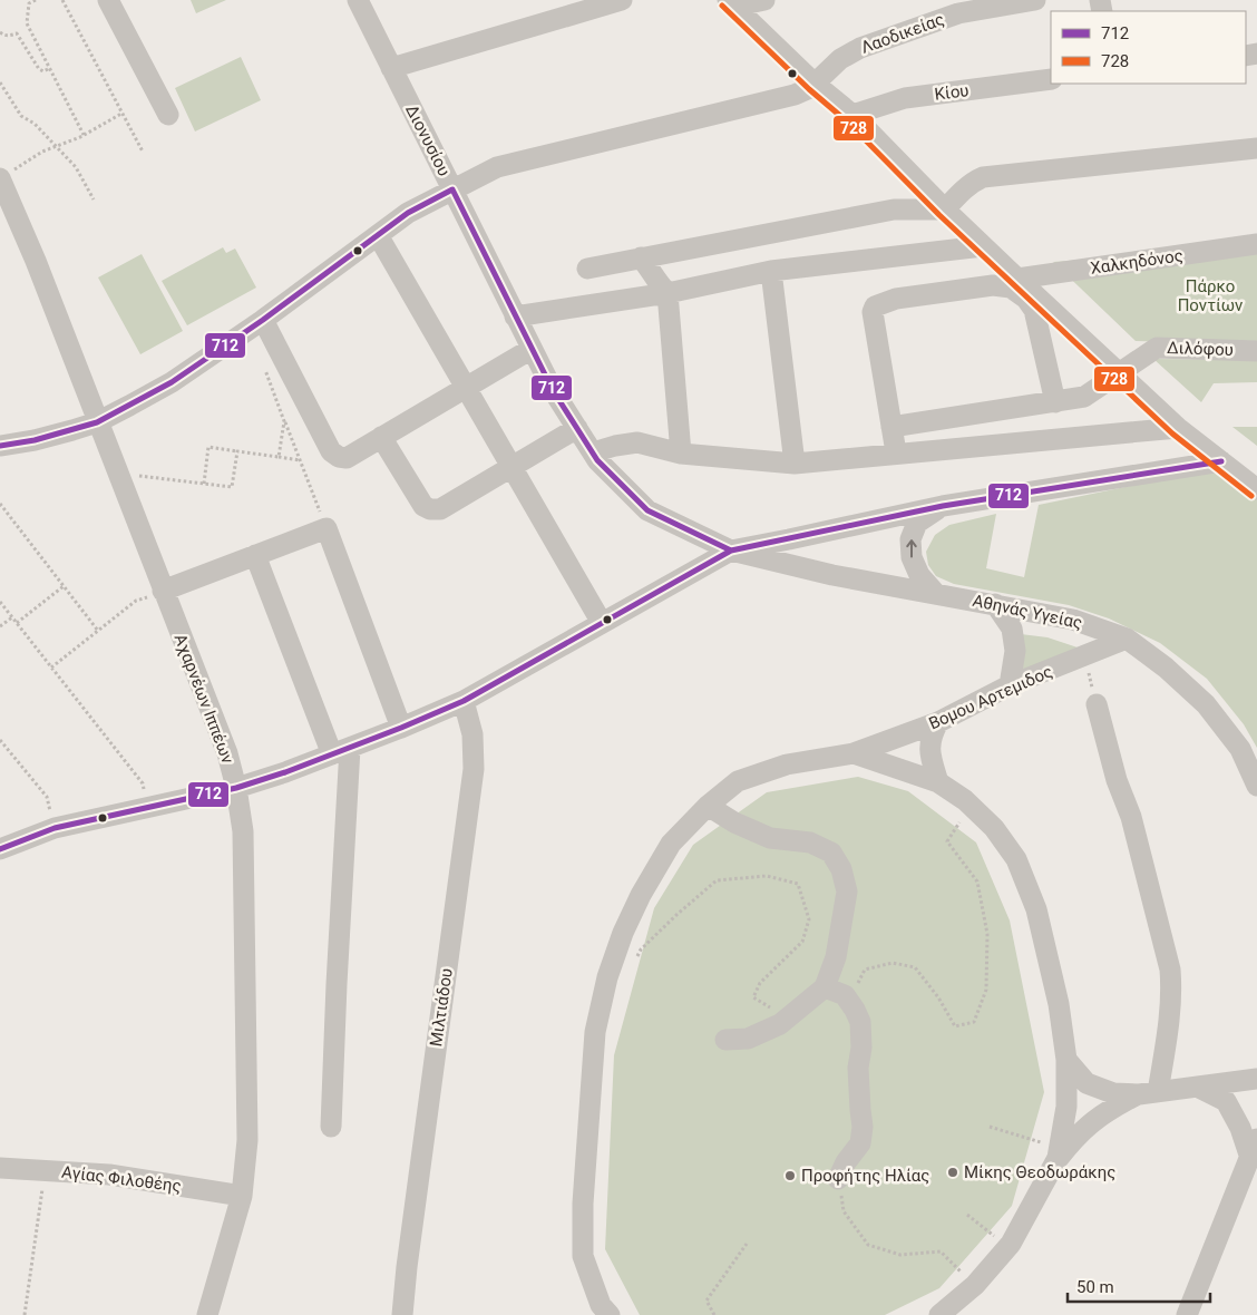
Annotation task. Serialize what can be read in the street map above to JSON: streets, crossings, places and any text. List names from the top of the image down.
{
  "streets": {
    "street": [
      "Λαοδικείας",
      "Κίου",
      "Διονυσίου",
      "Χαλκηδόνος",
      "Διλόφου",
      "Αθηνάς Υγείας",
      "Βομου Αρτεμιδος",
      "Αχαρνέων Ιππέων",
      "Μιλτιάδου",
      "Αγίας Φιλοθέης"
    ]
  },
  "crossings": [
    ["Λαοδικείας", "Διονυσίου"],
    ["Λαοδικείας", "Αχαρνέων Ιππέων"],
    ["Διονυσίου", "Αθηνάς Υγείας"],
    ["Αθηνάς Υγείας", "Βομου Αρτεμιδος"],
    ["Αχαρνέων Ιππέων", "Αγίας Φιλοθέης"]
  ],
  "parks": ["Πάρκο Ποντίων"],
  "places": ["Μίκης Θεοδωράκης", "Προφήτης Ηλίας"],
  "lines": ["transit line 728", "transit line 712"],
  "legend": ["712", "728"],
  "scale_bar": "50 m"
}
